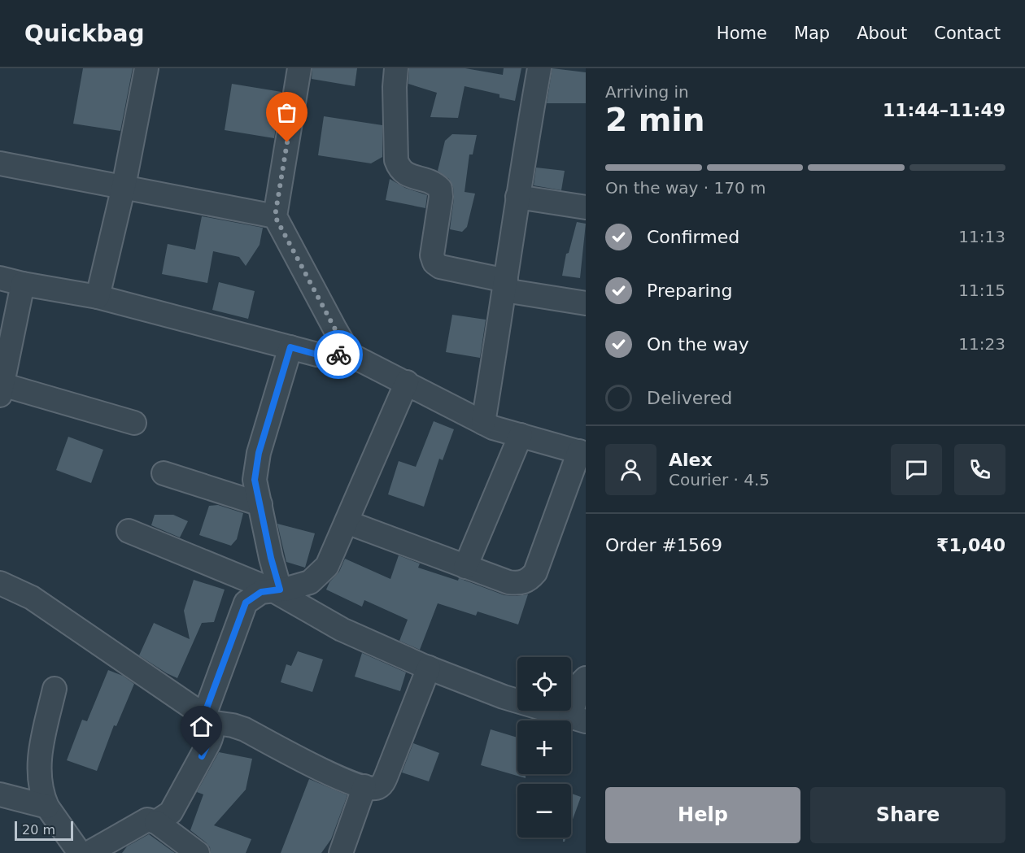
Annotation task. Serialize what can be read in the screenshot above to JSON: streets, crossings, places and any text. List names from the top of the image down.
{
  "scale_bar": "20 m",
  "page": {
    "header": "Quickbag",
    "nav": [
      "Home",
      "Map",
      "About",
      "Contact"
    ],
    "heading": ["2 min", "Arriving in", "11:44–11:49"],
    "panel": [
      "Alex",
      "Courier · 4.5",
      "Order #1569",
      "₹1,040"
    ],
    "bar": "On the way · 170 m",
    "list": [
      ["Confirmed", "11:13"],
      ["Preparing", "11:15"],
      ["On the way", "11:23"],
      "Delivered"
    ],
    "map_buttons": ["+", "−"],
    "buttons": ["Help", "Share"],
    "scale": "20 m"
  }
}
